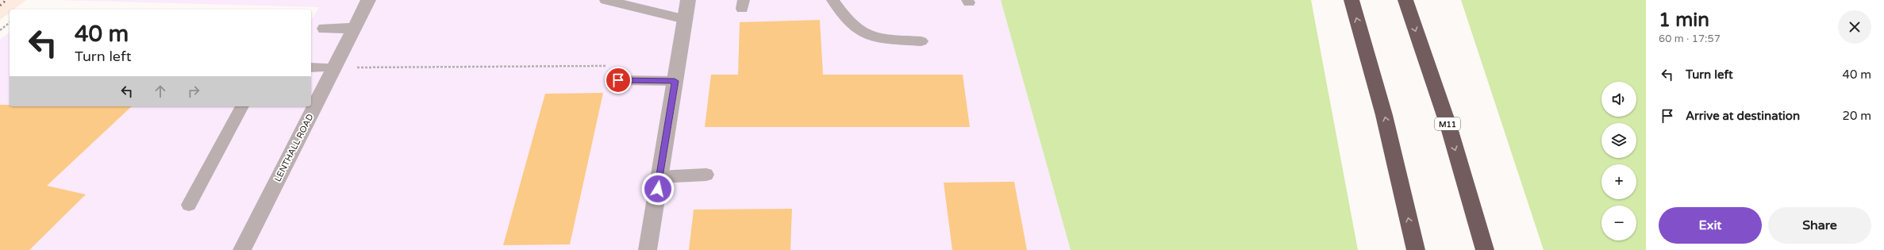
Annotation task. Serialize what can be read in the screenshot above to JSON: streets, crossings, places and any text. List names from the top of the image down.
{
  "streets": {
    "highway": ["M11"],
    "street": ["LENTHALL ROAD"]
  },
  "page": {
    "heading": ["1 min", "60 m · 17:57"],
    "turn": ["40 m", "Turn left"],
    "list": [
      {
        "name": "Turn left",
        "value": "40 m"
      },
      {
        "name": "Arrive at destination",
        "value": "20 m"
      }
    ],
    "map_buttons": ["+", "−"],
    "buttons": ["Exit", "Share"]
  }
}
